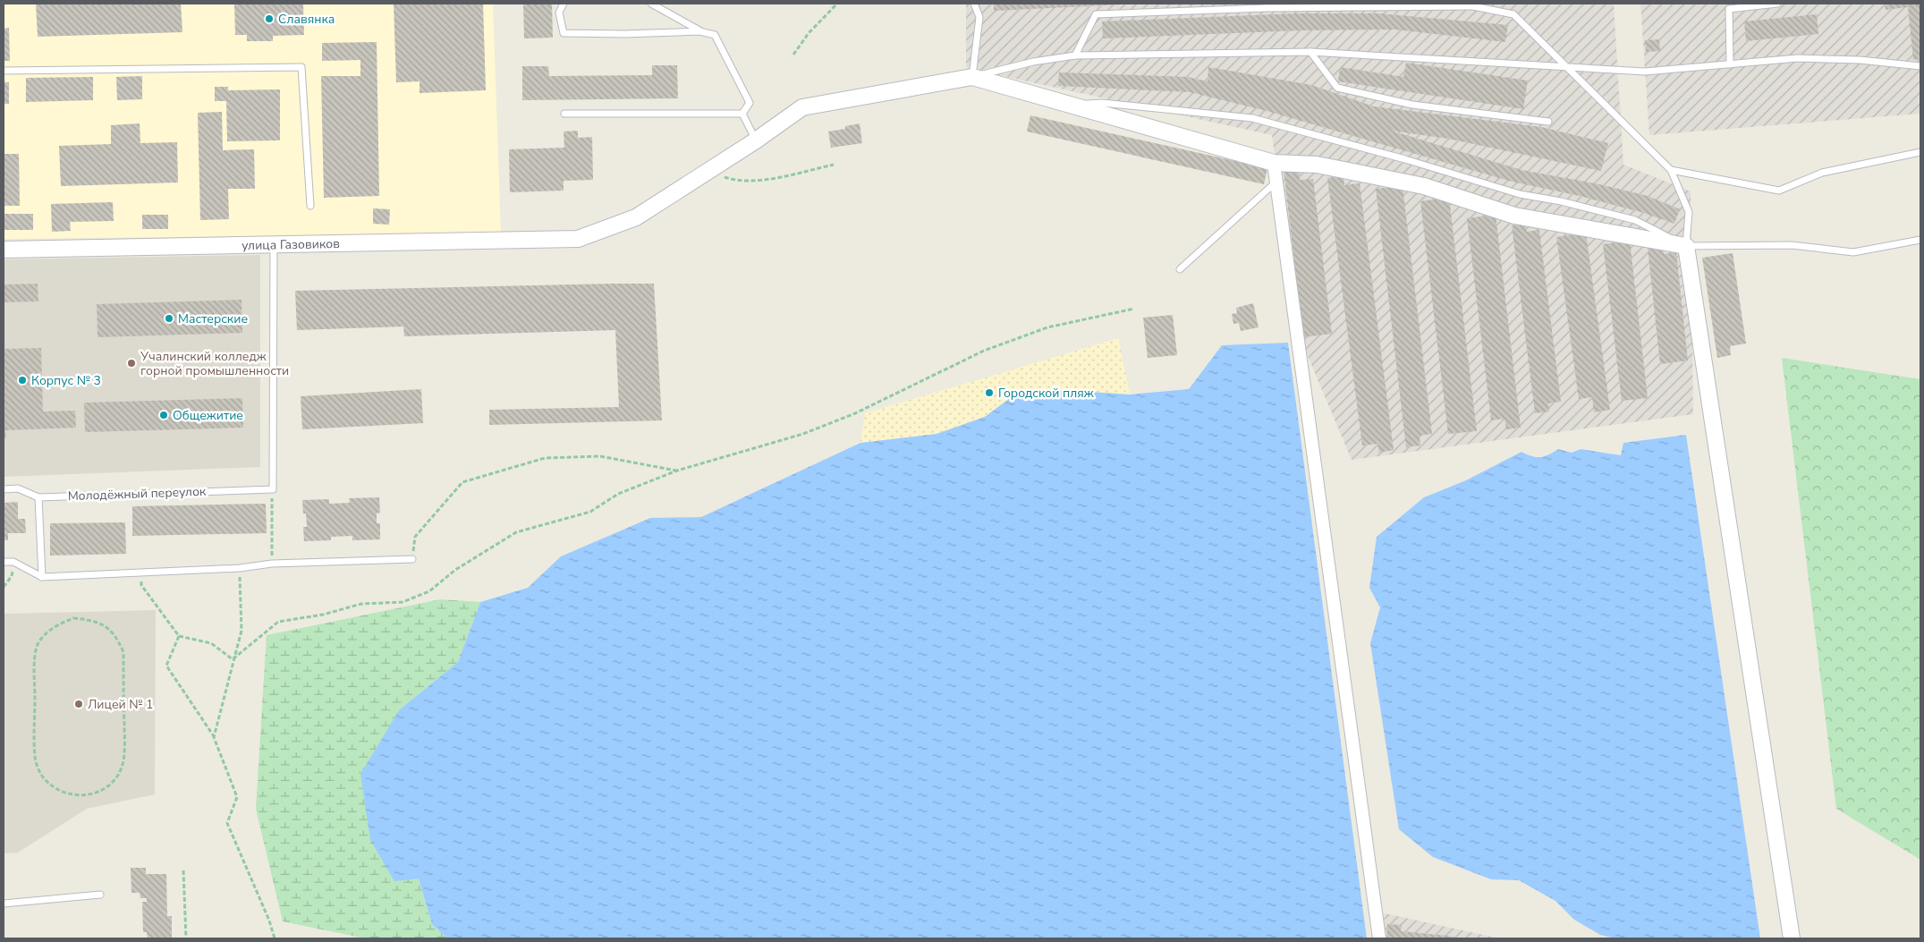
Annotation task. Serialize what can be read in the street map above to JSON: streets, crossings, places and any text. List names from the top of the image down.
{
  "streets": {
    "street": ["улица Газовиков"],
    "lane": ["Молодёжный переулок"]
  },
  "places": [
    "Славянка",
    "Мастерские",
    "Учалинский колледж горной промышленности",
    "Корпус № 3",
    "Городской пляж",
    "Общежитие",
    "Лицей № 1"
  ]
}
